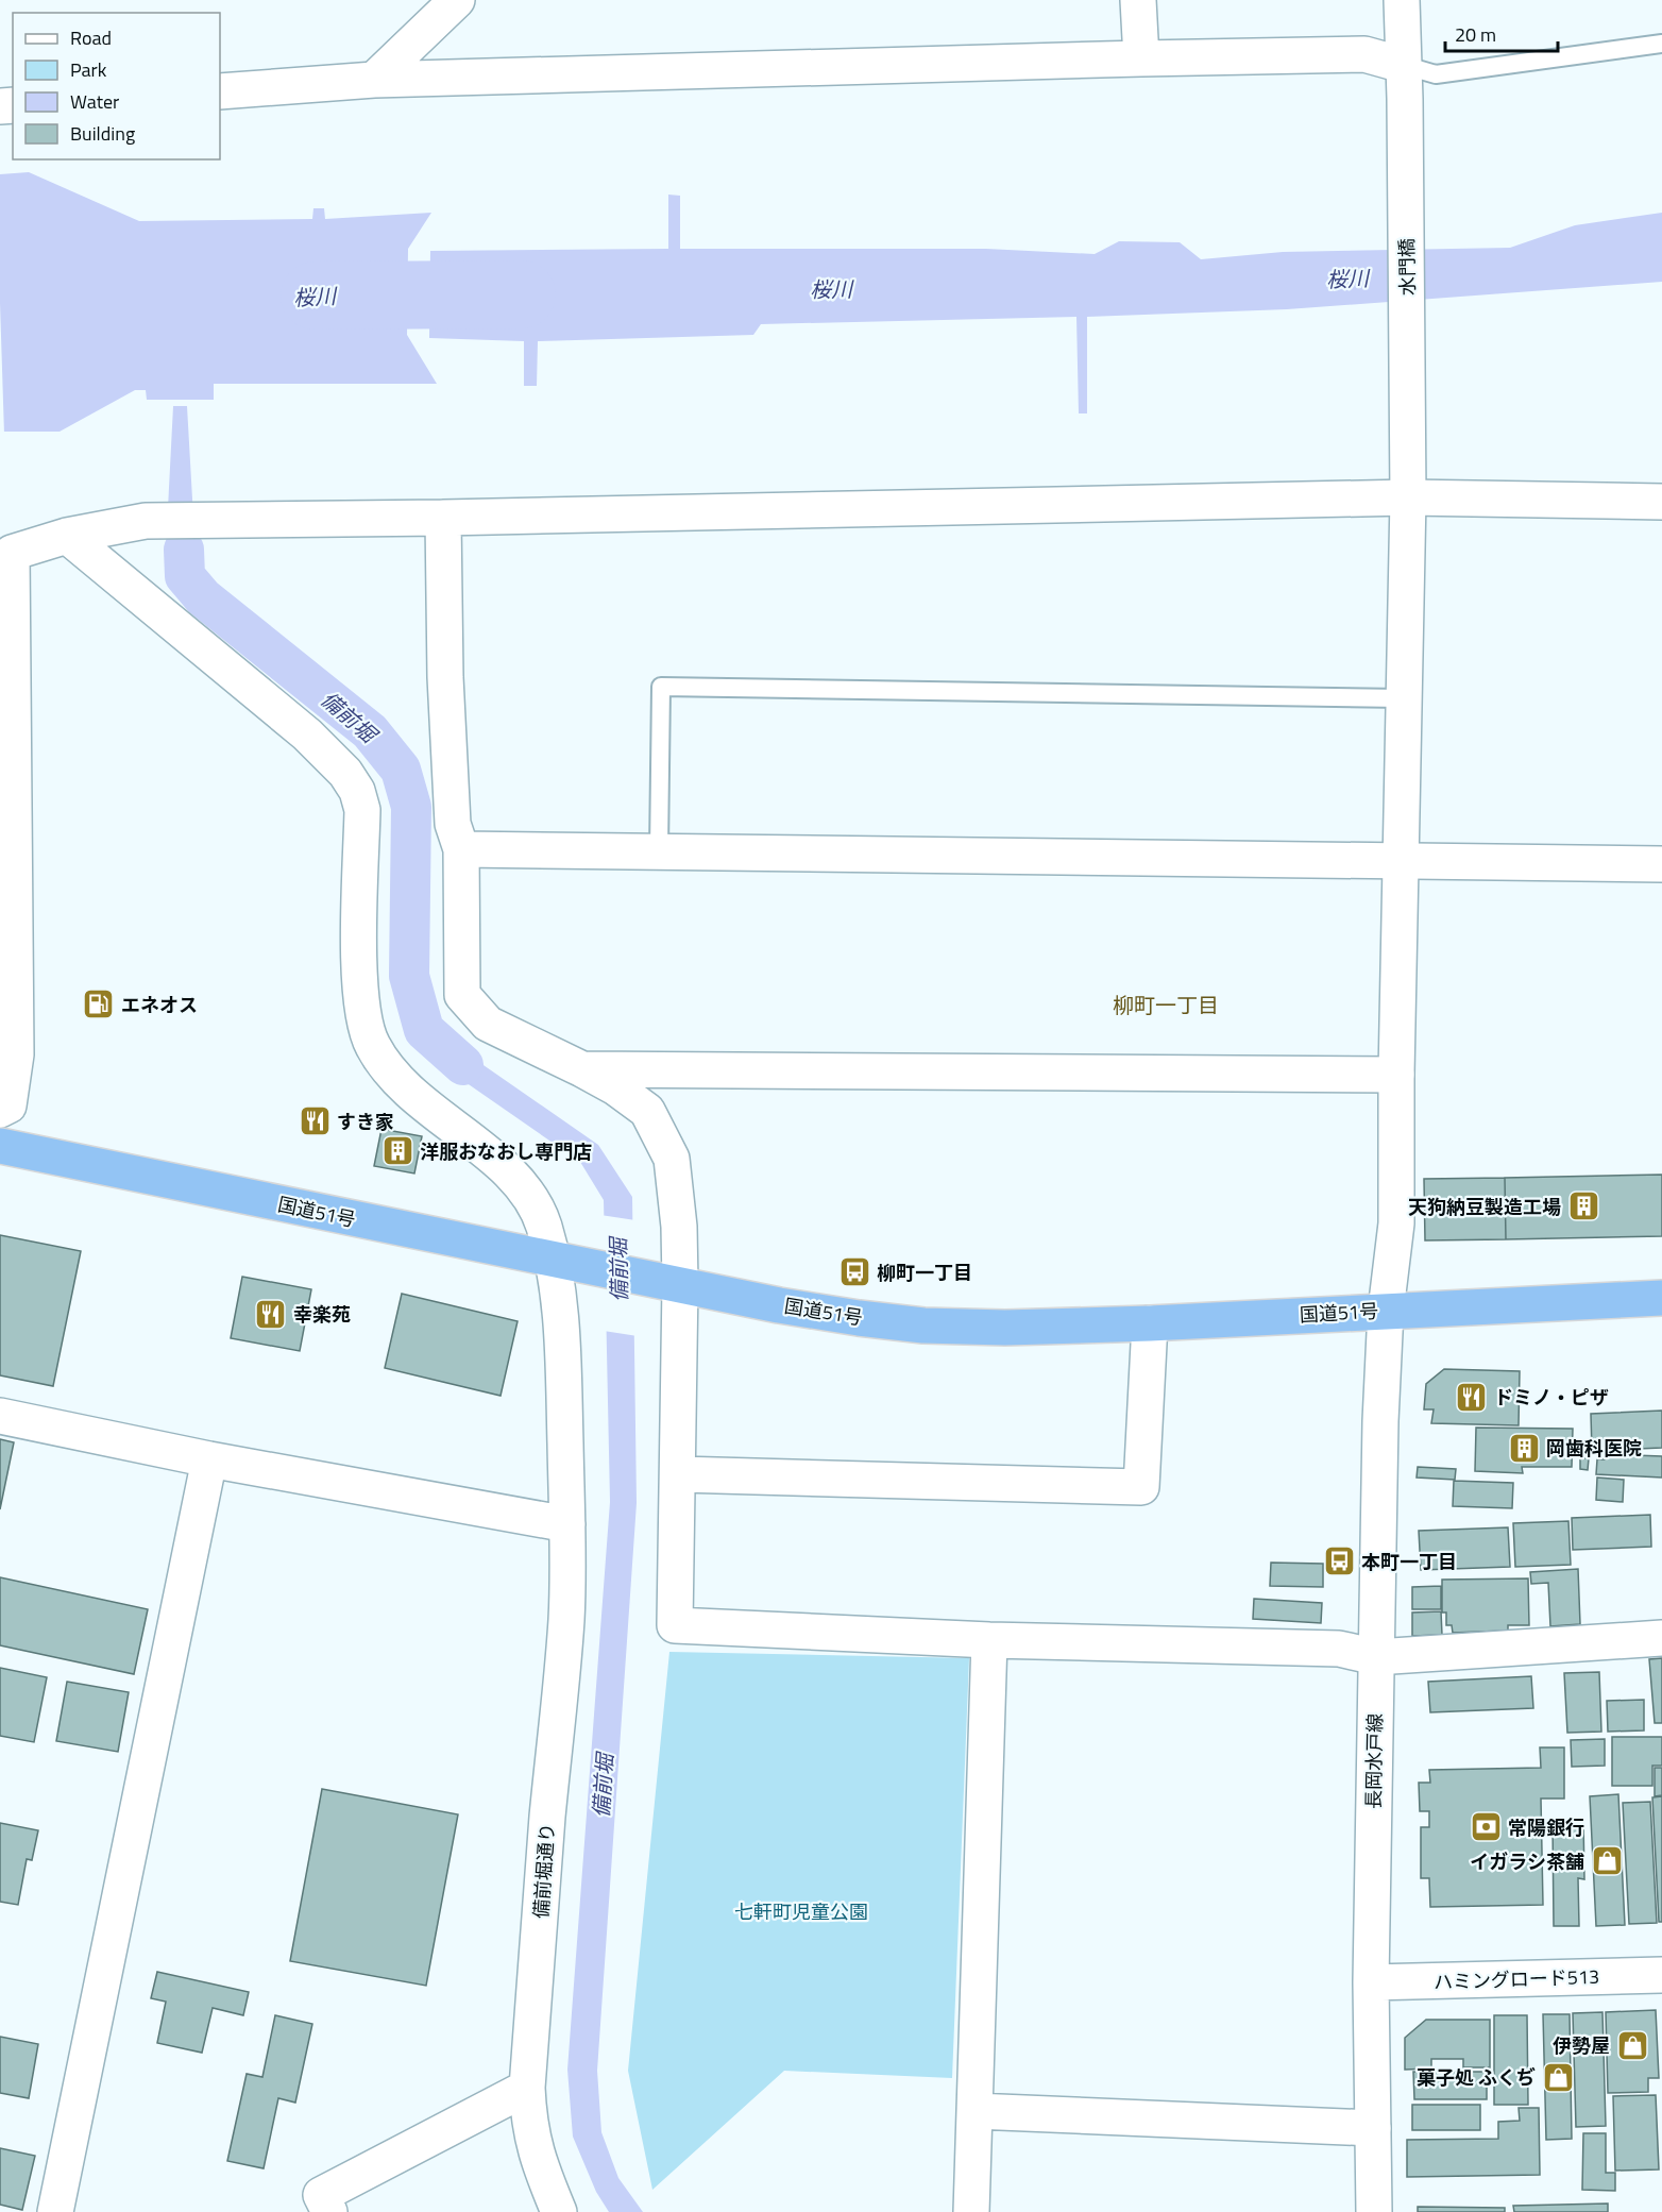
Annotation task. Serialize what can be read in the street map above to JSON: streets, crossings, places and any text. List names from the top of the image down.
{
  "streets": {
    "highway": ["国道51号"],
    "street": [
      "水門橋",
      "長岡水戸線",
      "備前堀通り",
      "ハミングロード513"
    ]
  },
  "crossings": [
    ["水門橋", "長岡水戸線"],
    ["国道51号", "長岡水戸線"],
    ["国道51号", "備前堀通り"],
    ["長岡水戸線", "ハミングロード513"]
  ],
  "districts": ["柳町一丁目"],
  "water": ["桜川", "備前堀"],
  "parks": ["七軒町児童公園"],
  "places": {
    "fuel station": ["エネオス"],
    "restaurant": ["すき家", "幸楽苑", "ドミノ・ピザ"],
    "building": ["洋服おなおし専門店", "天狗納豆製造工場", "岡歯科医院"],
    "bus stop": ["柳町一丁目", "本町一丁目"],
    "bank": ["常陽銀行"],
    "shop": ["イガラシ茶舗", "伊勢屋", "菓子処 ふくぢ"]
  },
  "legend": [
    "Road",
    "Park",
    "Water",
    "Building"
  ],
  "scale_bar": "20 m"
}
